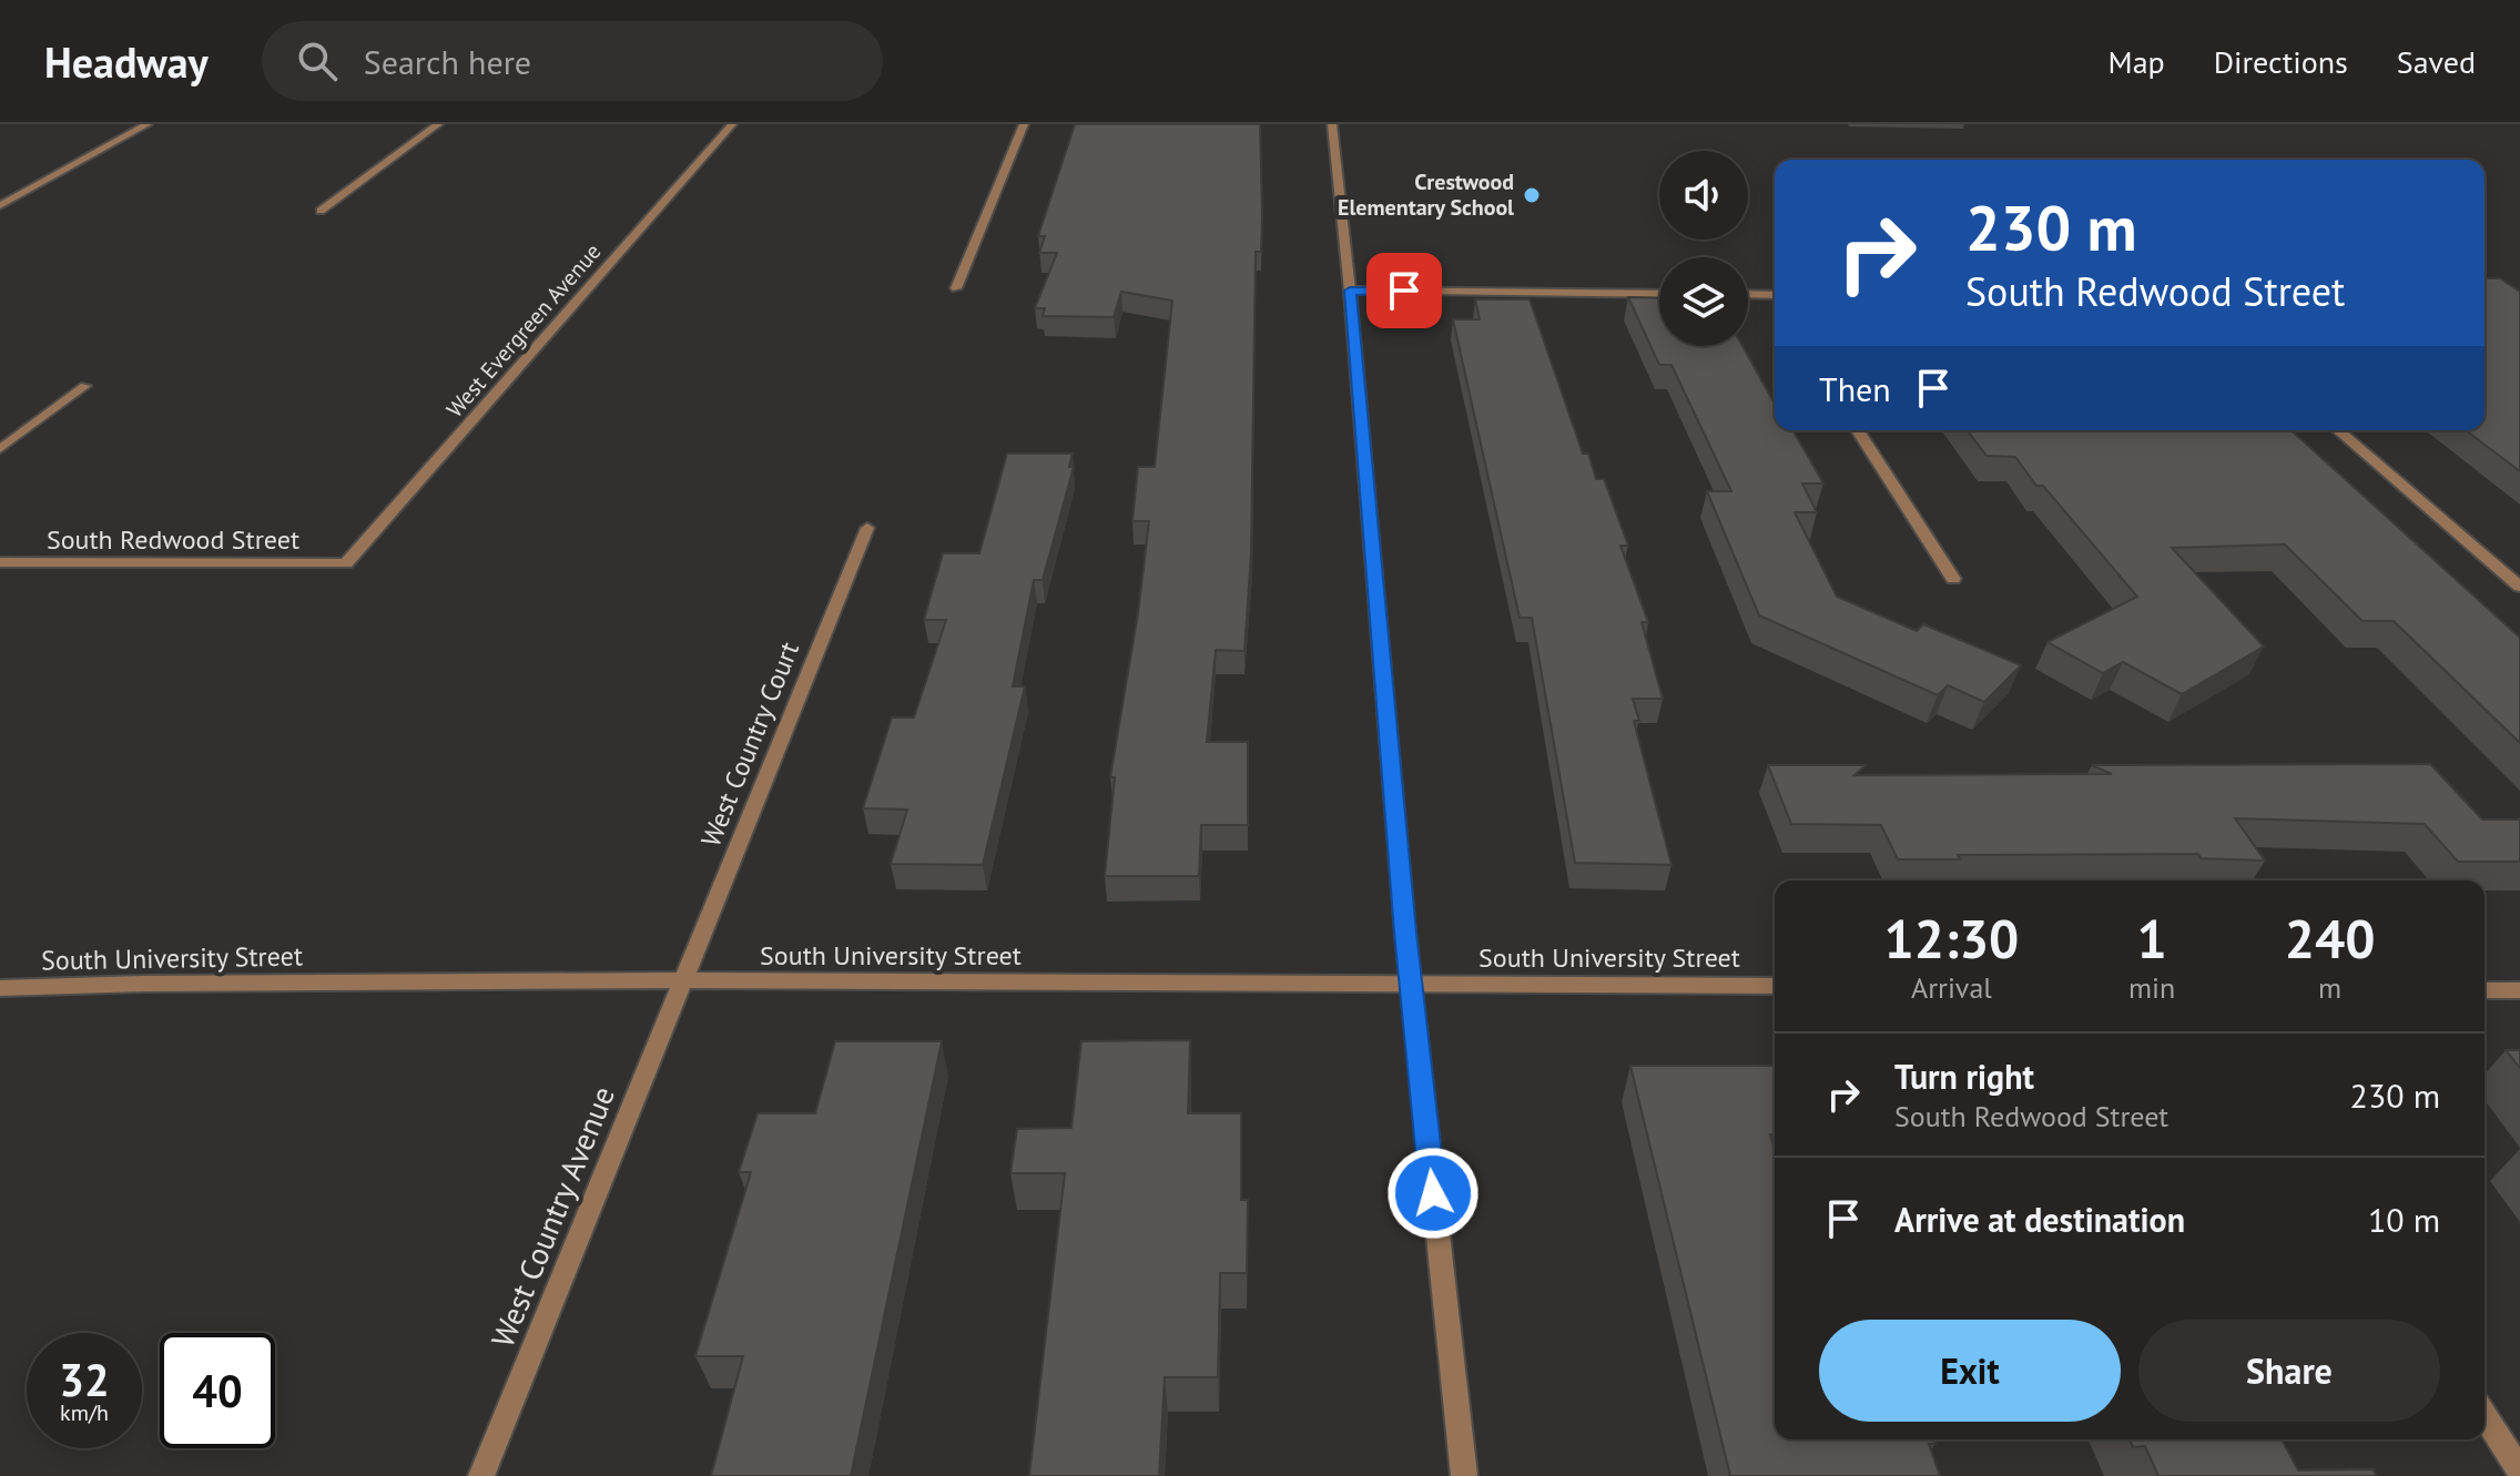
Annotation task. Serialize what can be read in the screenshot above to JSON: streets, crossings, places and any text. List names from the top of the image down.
{
  "streets": {
    "street": [
      "West Evergreen Avenue",
      "South Redwood Street",
      "West Country Court",
      "South University Street",
      "West Country Avenue"
    ]
  },
  "crossings": [
    ["West Evergreen Avenue", "South Redwood Street"],
    ["West Country Court", "South University Street"],
    ["West Country Court", "West Country Avenue"],
    ["South University Street", "West Country Avenue"]
  ],
  "places": ["Crestwood Elementary School"],
  "page": {
    "header": "Headway",
    "search": "Search here",
    "nav": ["Map", "Directions", "Saved"],
    "turn": ["230 m", "South Redwood Street"],
    "then": "Then",
    "eta": [
      "12:30",
      "Arrival",
      "1",
      "min",
      "240",
      "m"
    ],
    "list": [
      {
        "name": "Turn right",
        "note": "South Redwood Street",
        "value": "230 m"
      },
      {
        "name": "Arrive at destination",
        "value": "10 m"
      }
    ],
    "buttons": ["Exit", "Share"],
    "speed": "32 km/h",
    "limit": "40"
  }
}
